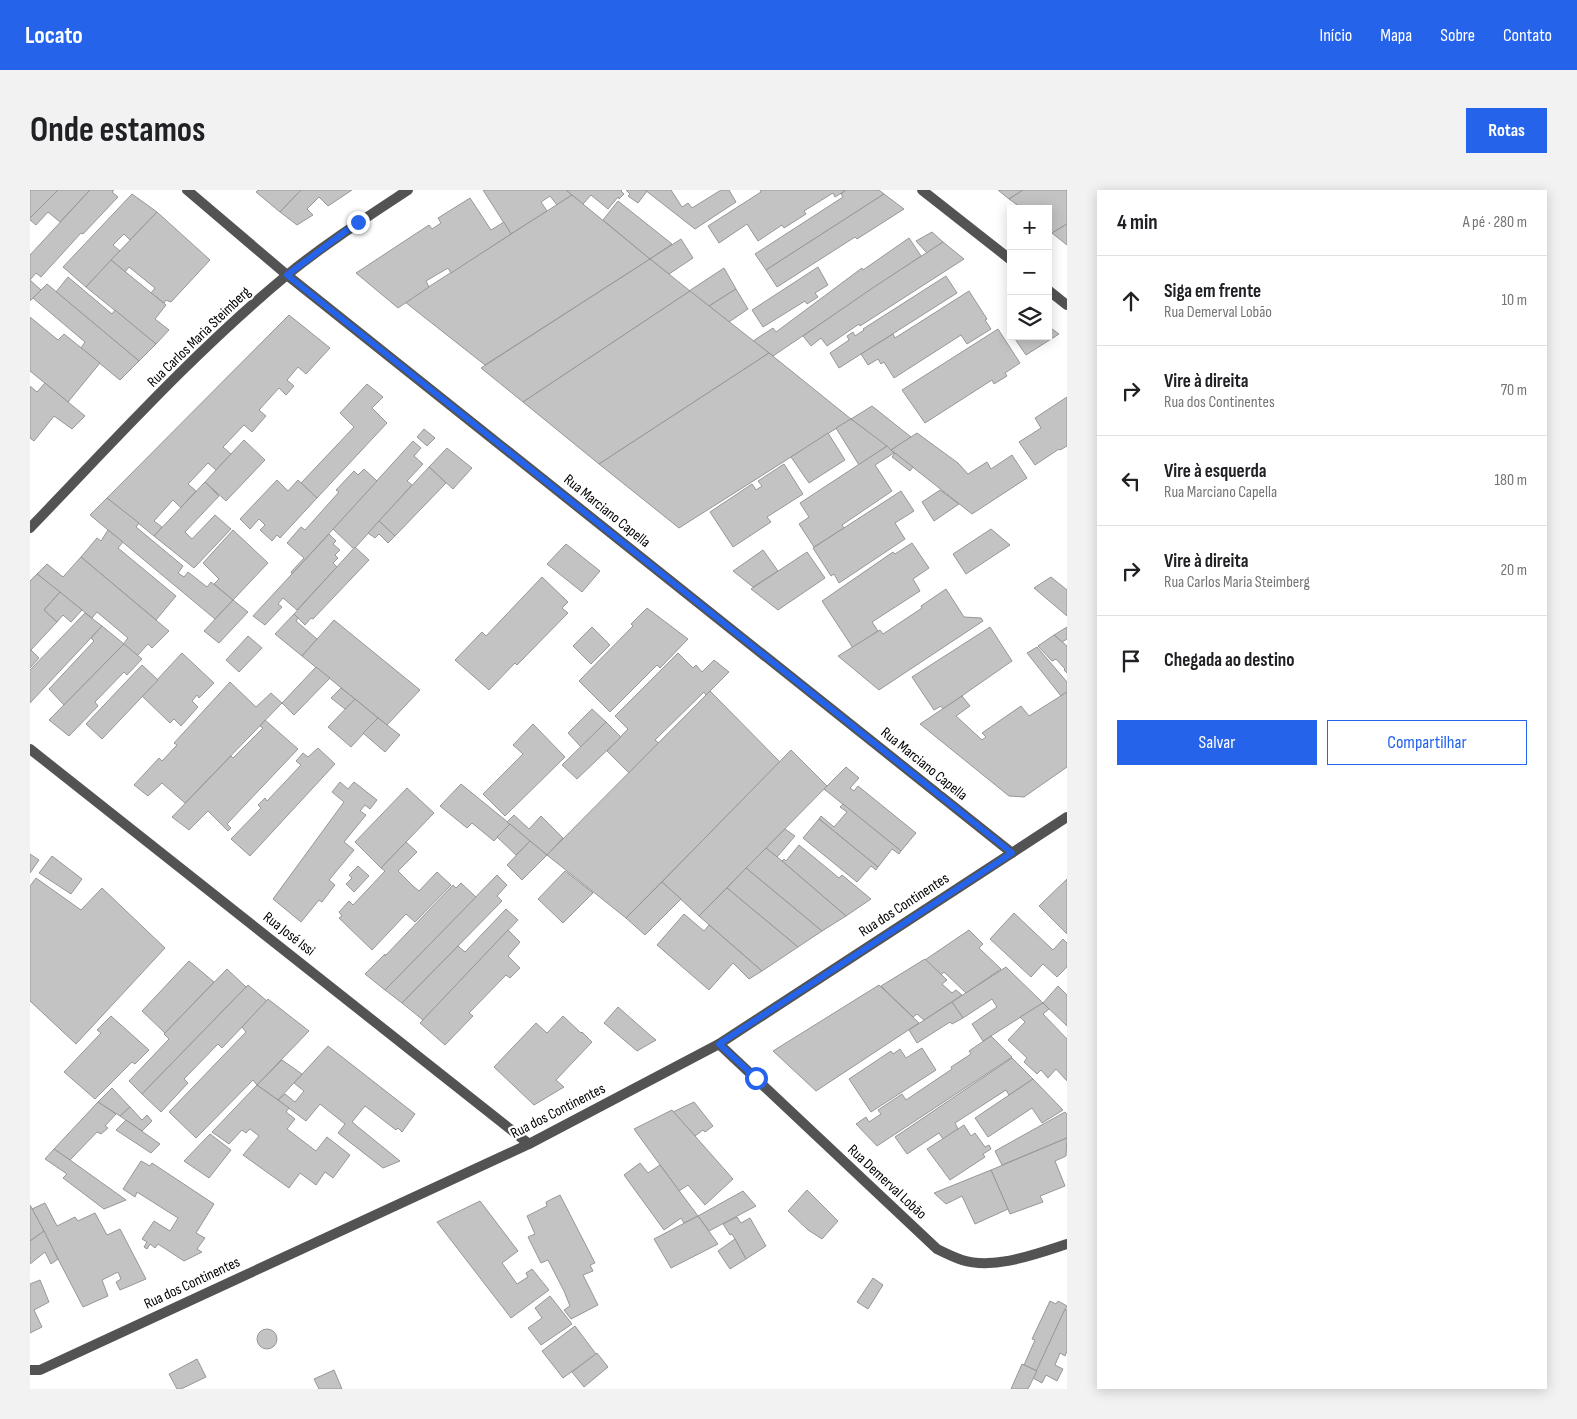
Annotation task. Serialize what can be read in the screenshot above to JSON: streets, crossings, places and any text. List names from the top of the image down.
{
  "streets": {
    "street": [
      "Rua Carlos Maria Steimberg",
      "Rua Marciano Capella",
      "Rua dos Continentes",
      "Rua José Issi",
      "Rua Demerval Lobão"
    ]
  },
  "crossings": [
    ["Rua Carlos Maria Steimberg", "Rua Marciano Capella"],
    ["Rua Marciano Capella", "Rua dos Continentes"],
    ["Rua dos Continentes", "Rua José Issi"],
    ["Rua dos Continentes", "Rua Demerval Lobão"]
  ],
  "page": {
    "header": "Locato",
    "nav": [
      "Início",
      "Mapa",
      "Sobre",
      "Contato"
    ],
    "buttons": [
      "Rotas",
      ["Salvar", "Compartilhar"]
    ],
    "title": "Onde estamos",
    "heading": ["4 min", "A pé · 280 m"],
    "map_buttons": ["+", "−"],
    "list": [
      ["Siga em frente", "Rua Demerval Lobão", "10 m"],
      ["Vire à direita", "Rua dos Continentes", "70 m"],
      ["Vire à esquerda", "Rua Marciano Capella", "180 m"],
      ["Vire à direita", "Rua Carlos Maria Steimberg", "20 m"],
      "Chegada ao destino"
    ]
  }
}
